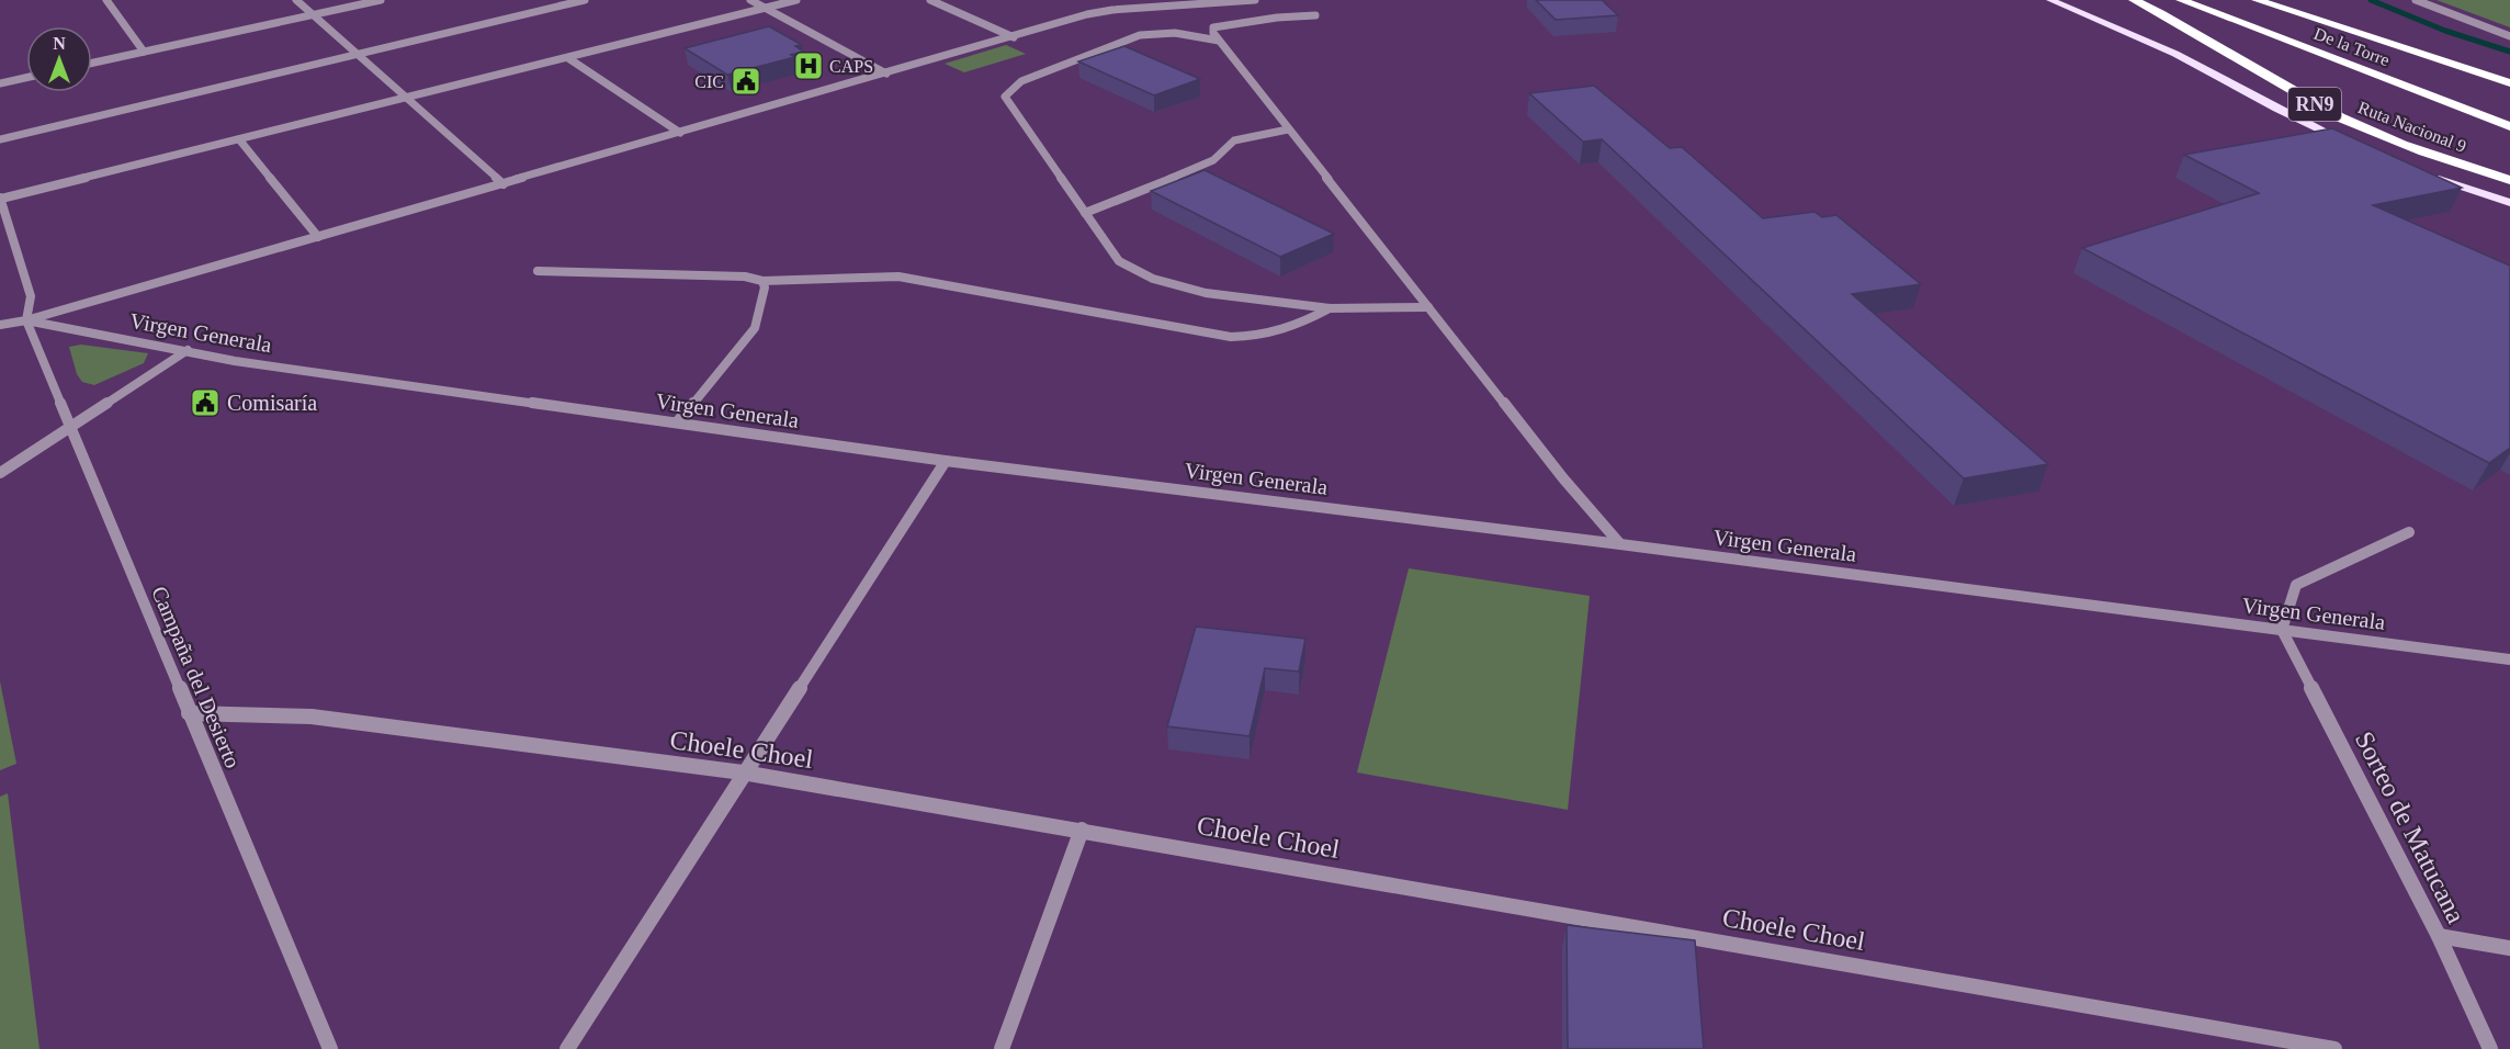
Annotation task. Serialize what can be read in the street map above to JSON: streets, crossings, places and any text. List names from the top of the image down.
{
  "streets": {
    "highway": ["De la Torre", "RN9", "Ruta Nacional 9"],
    "street": [
      "Virgen Generala",
      "Campaña del Desierto",
      "Choele Choel",
      "Sorteo de Matucana"
    ]
  },
  "crossings": [
    ["Virgen Generala", "Campaña del Desierto"],
    ["Virgen Generala", "Sorteo de Matucana"],
    ["Campaña del Desierto", "Choele Choel"]
  ],
  "places": {
    "hospital": ["CAPS"],
    "public building": ["CIC", "Comisaría"]
  },
  "north": "top"
}
